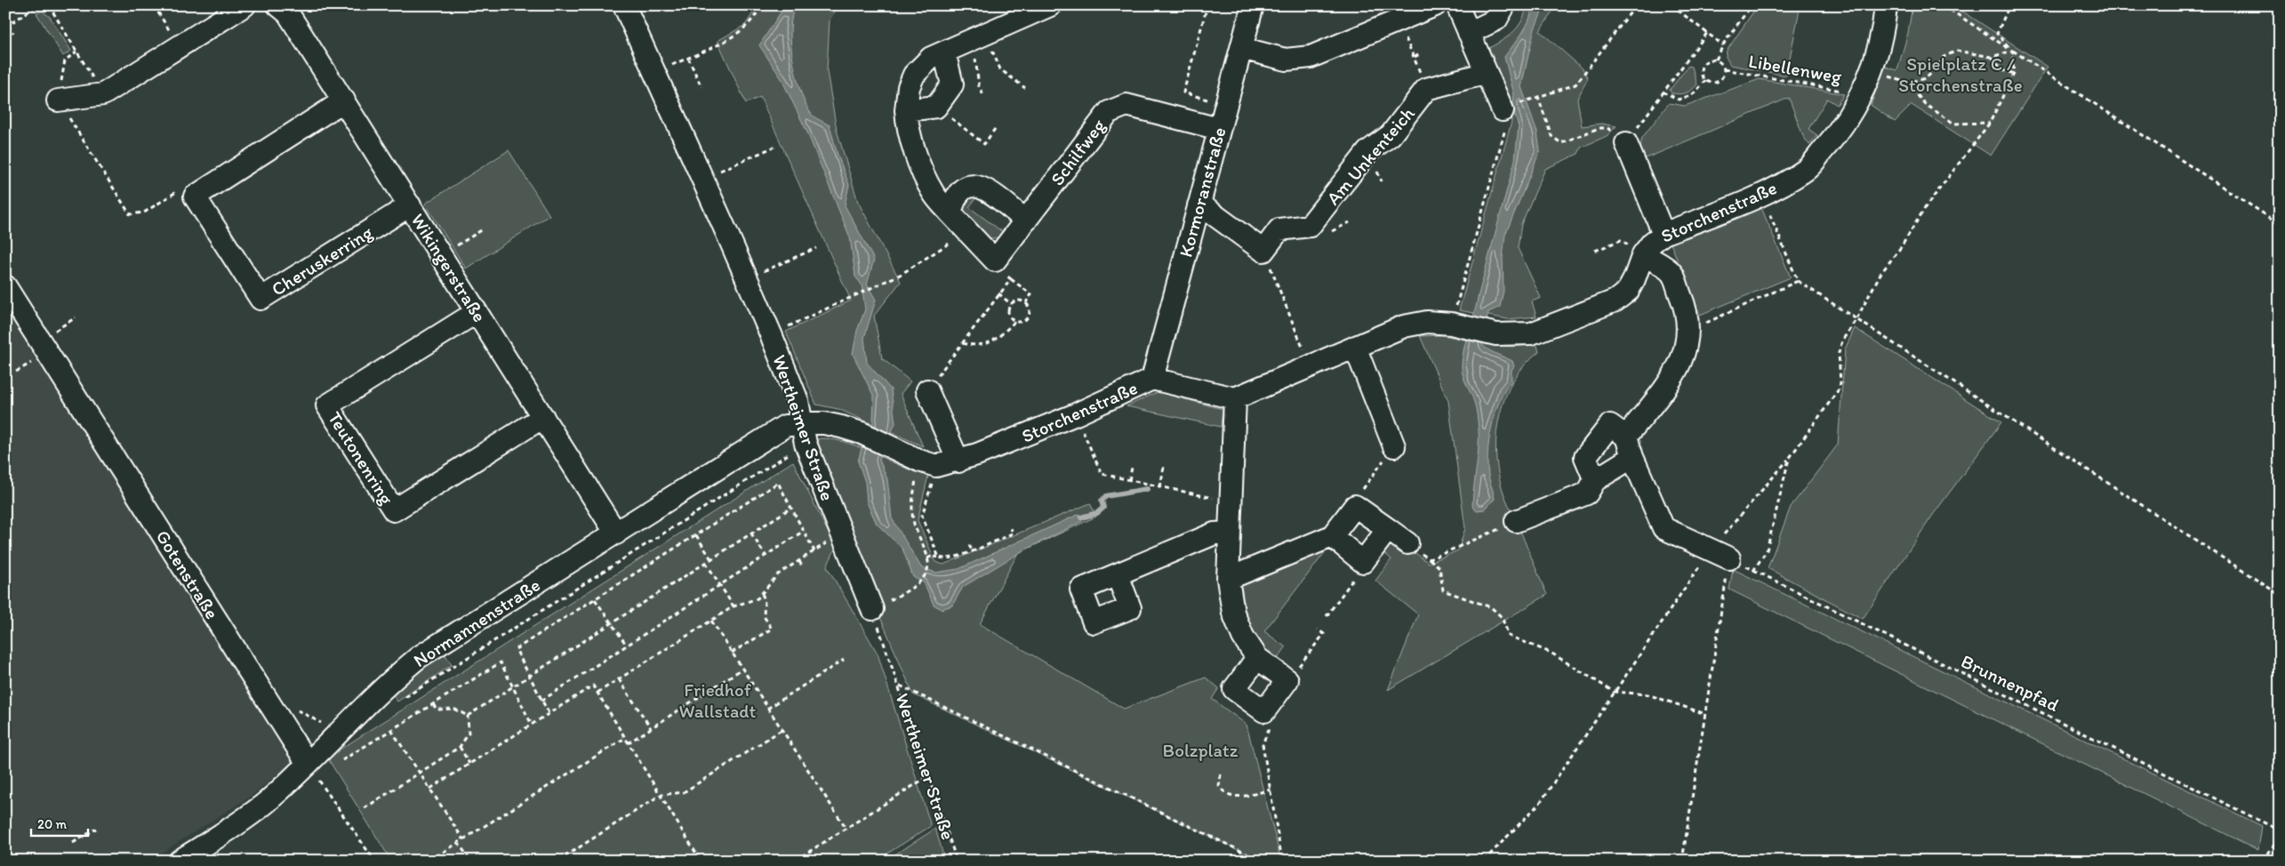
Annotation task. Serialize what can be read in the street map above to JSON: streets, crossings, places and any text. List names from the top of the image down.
{
  "streets": {
    "street": [
      "Schilfweg",
      "Am Unkenteich",
      "Kormoranstraße",
      "Storchenstraße",
      "Cheruskerring",
      "Wikingerstraße",
      "Wertheimer Straße",
      "Teutonenring",
      "Gotenstraße",
      "Normannenstraße"
    ],
    "path": ["Libellenweg", "Brunnenpfad"]
  },
  "crossings": [
    ["Libellenweg", "Storchenstraße"],
    ["Schilfweg", "Kormoranstraße"],
    ["Kormoranstraße", "Storchenstraße"],
    ["Cheruskerring", "Wikingerstraße"],
    ["Wikingerstraße", "Teutonenring"],
    ["Wikingerstraße", "Normannenstraße"],
    ["Wertheimer Straße", "Normannenstraße"],
    ["Gotenstraße", "Normannenstraße"]
  ],
  "parks": ["Spielplatz C / Storchenstraße", "Friedhof Wallstadt", "Bolzplatz"],
  "scale_bar": "20 m"
}
